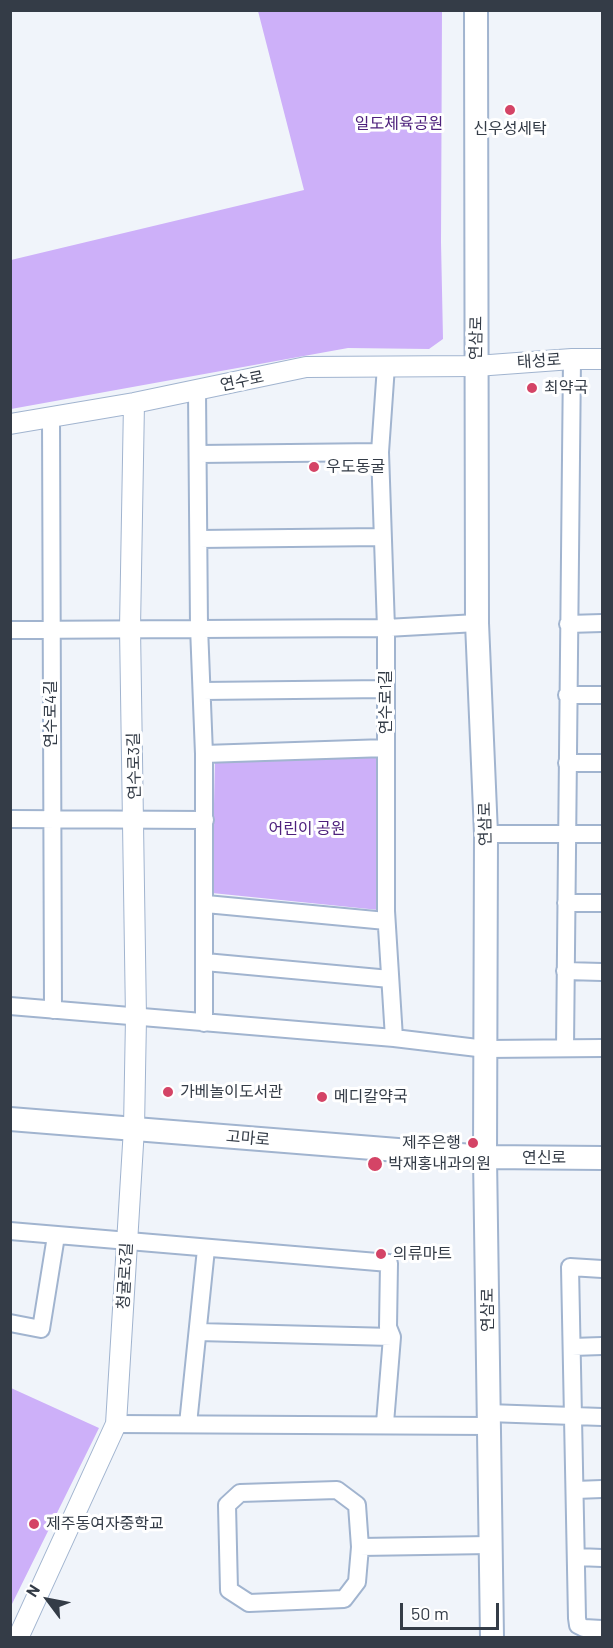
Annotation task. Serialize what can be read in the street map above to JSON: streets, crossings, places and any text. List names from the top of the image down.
{
  "streets": {
    "main road": ["연삼로", "고마로", "연신로"],
    "street": [
      "태성로",
      "연수로",
      "연수로1길",
      "연수로4길",
      "연수로3길",
      "청귤로3길"
    ]
  },
  "crossings": [
    ["연삼로", "태성로"],
    ["연삼로", "연수로"],
    ["연삼로", "고마로"],
    ["연삼로", "연신로"],
    ["태성로", "연수로"],
    ["연수로", "연수로1길"],
    ["연수로", "연수로4길"],
    ["연수로", "연수로3길"],
    ["연수로3길", "고마로"],
    ["연수로3길", "청귤로3길"],
    ["고마로", "연신로"],
    ["고마로", "청귤로3길"]
  ],
  "parks": ["일도체육공원", "어린이 공원"],
  "places": [
    "신우성세탁",
    "최약국",
    "우도동굴",
    "가베놀이도서관",
    "메디칼약국",
    "제주은행",
    "박재홍내과의원",
    "의류마트",
    "제주동여자중학교"
  ],
  "scale_bar": "50 m",
  "north": "top left"
}
